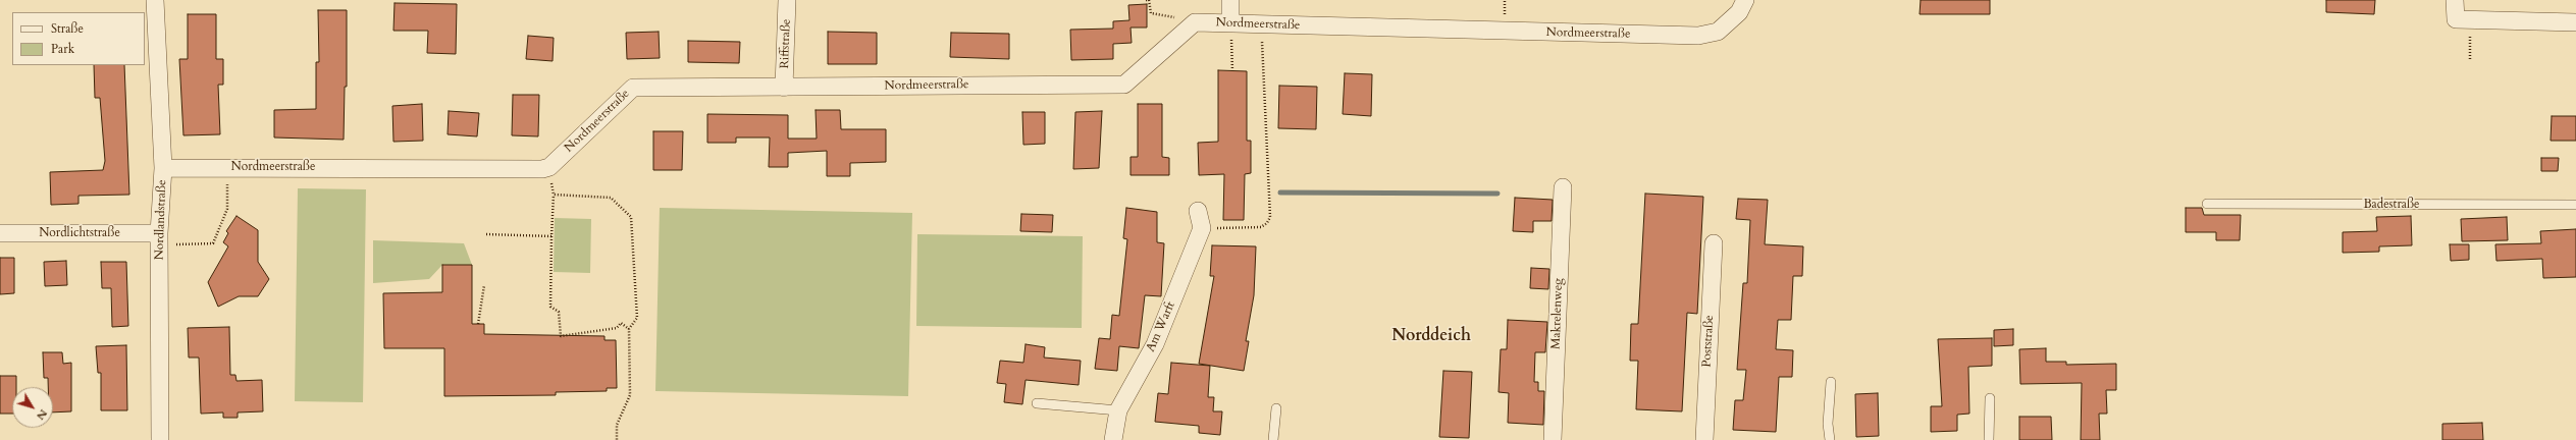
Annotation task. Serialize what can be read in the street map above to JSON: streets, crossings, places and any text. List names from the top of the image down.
{
  "streets": {
    "street": [
      "Nordmeerstraße",
      "Riffstraße",
      "Nordlandstraße",
      "Nordlichtstraße",
      "Makrelenweg",
      "Am Warft",
      "Poststraße"
    ],
    "lane": ["Badestraße"]
  },
  "crossings": [
    ["Nordmeerstraße", "Riffstraße"],
    ["Nordmeerstraße", "Nordlandstraße"],
    ["Nordlandstraße", "Nordlichtstraße"]
  ],
  "districts": ["Norddeich"],
  "legend": ["Straße", "Park"],
  "north": "bottom right"
}
